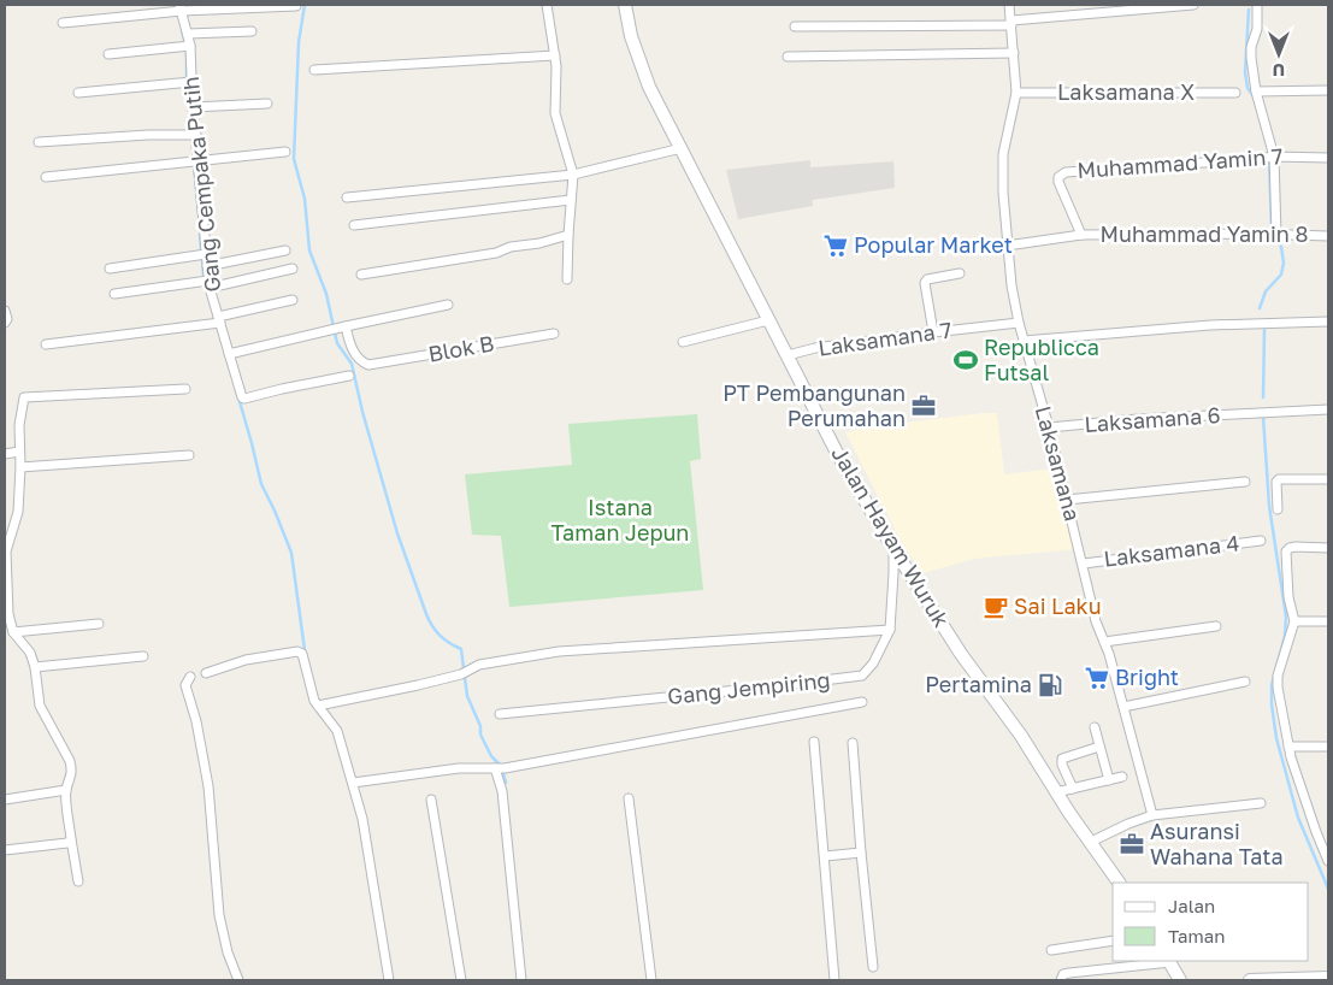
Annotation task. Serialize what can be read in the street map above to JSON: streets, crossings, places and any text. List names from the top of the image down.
{
  "streets": {
    "main road": ["Jalan Hayam Wuruk"],
    "street": [
      "Laksamana X",
      "Muhammad Yamin 7",
      "Gang Cempaka Putih",
      "Muhammad Yamin 8",
      "Laksamana 7",
      "Blok B",
      "Laksamana 6",
      "Laksamana",
      "Laksamana 4",
      "Gang Jempiring"
    ]
  },
  "crossings": [
    ["Laksamana X", "Laksamana"],
    ["Muhammad Yamin 7", "Muhammad Yamin 8"],
    ["Muhammad Yamin 8", "Laksamana"],
    ["Laksamana 7", "Laksamana"],
    ["Laksamana 7", "Jalan Hayam Wuruk"],
    ["Laksamana 6", "Laksamana"],
    ["Laksamana", "Laksamana 4"],
    ["Jalan Hayam Wuruk", "Gang Jempiring"]
  ],
  "parks": ["Istana Taman Jepun"],
  "places": {
    "supermarket": ["Popular Market", "Bright"],
    "sports": ["Republicca Futsal"],
    "office": ["PT Pembangunan Perumahan", "Asuransi Wahana Tata"],
    "cafe": ["Sai Laku"],
    "fuel station": ["Pertamina"]
  },
  "legend": ["Jalan", "Taman"],
  "north": "bottom"
}
